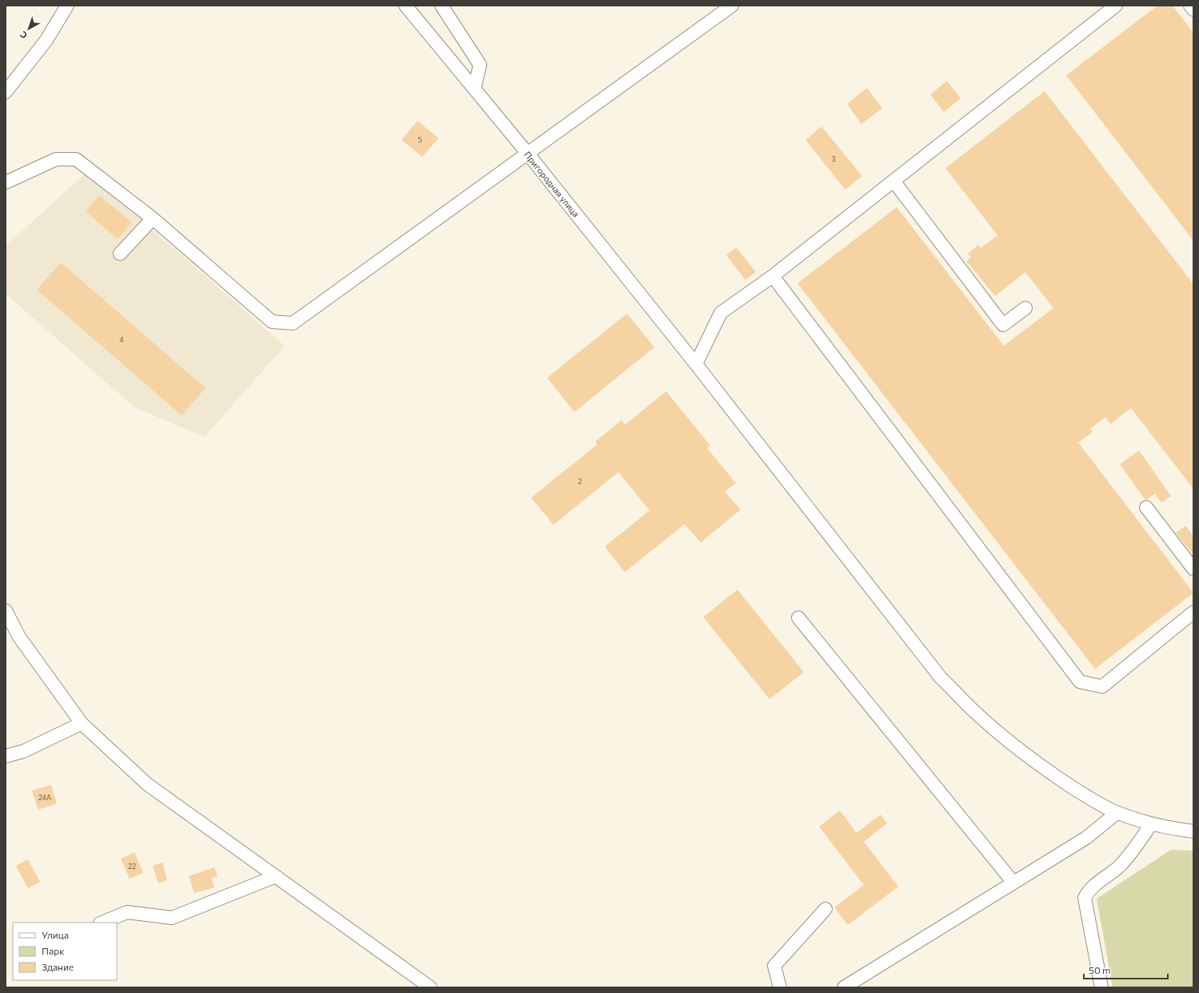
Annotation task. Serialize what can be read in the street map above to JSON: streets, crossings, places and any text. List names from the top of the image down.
{
  "streets": {
    "street": ["Пригородная улица"]
  },
  "house_numbers": [
    "5",
    "3",
    "4",
    "2",
    "24А",
    "22"
  ],
  "legend": ["Улица", "Парк", "Здание"],
  "scale_bar": "50 m",
  "north": "bottom left"
}
